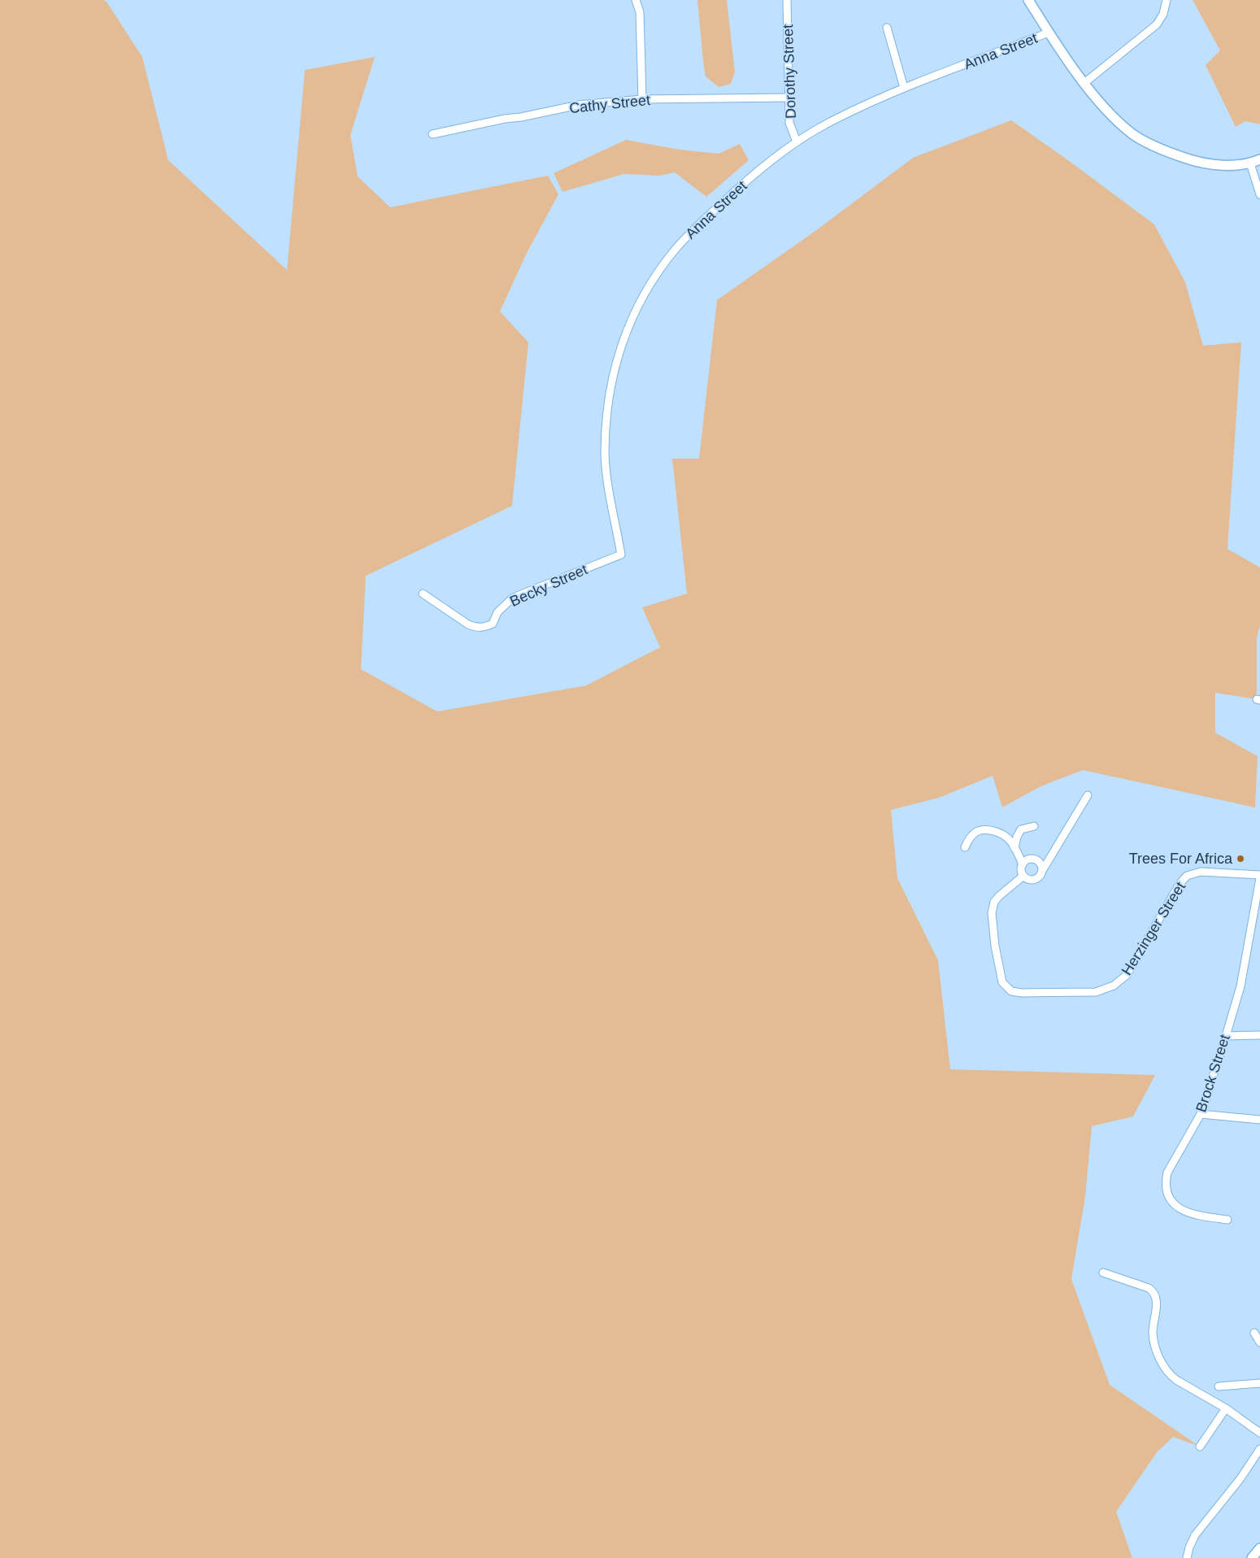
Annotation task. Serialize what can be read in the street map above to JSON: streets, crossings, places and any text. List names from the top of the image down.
{
  "streets": {
    "street": [
      "Anna Street",
      "Dorothy Street",
      "Cathy Street",
      "Becky Street",
      "Herzinger Street",
      "Brock Street"
    ]
  },
  "crossings": [
    ["Anna Street", "Dorothy Street"],
    ["Anna Street", "Becky Street"],
    ["Dorothy Street", "Cathy Street"],
    ["Herzinger Street", "Brock Street"]
  ],
  "places": ["Trees For Africa"]
}
